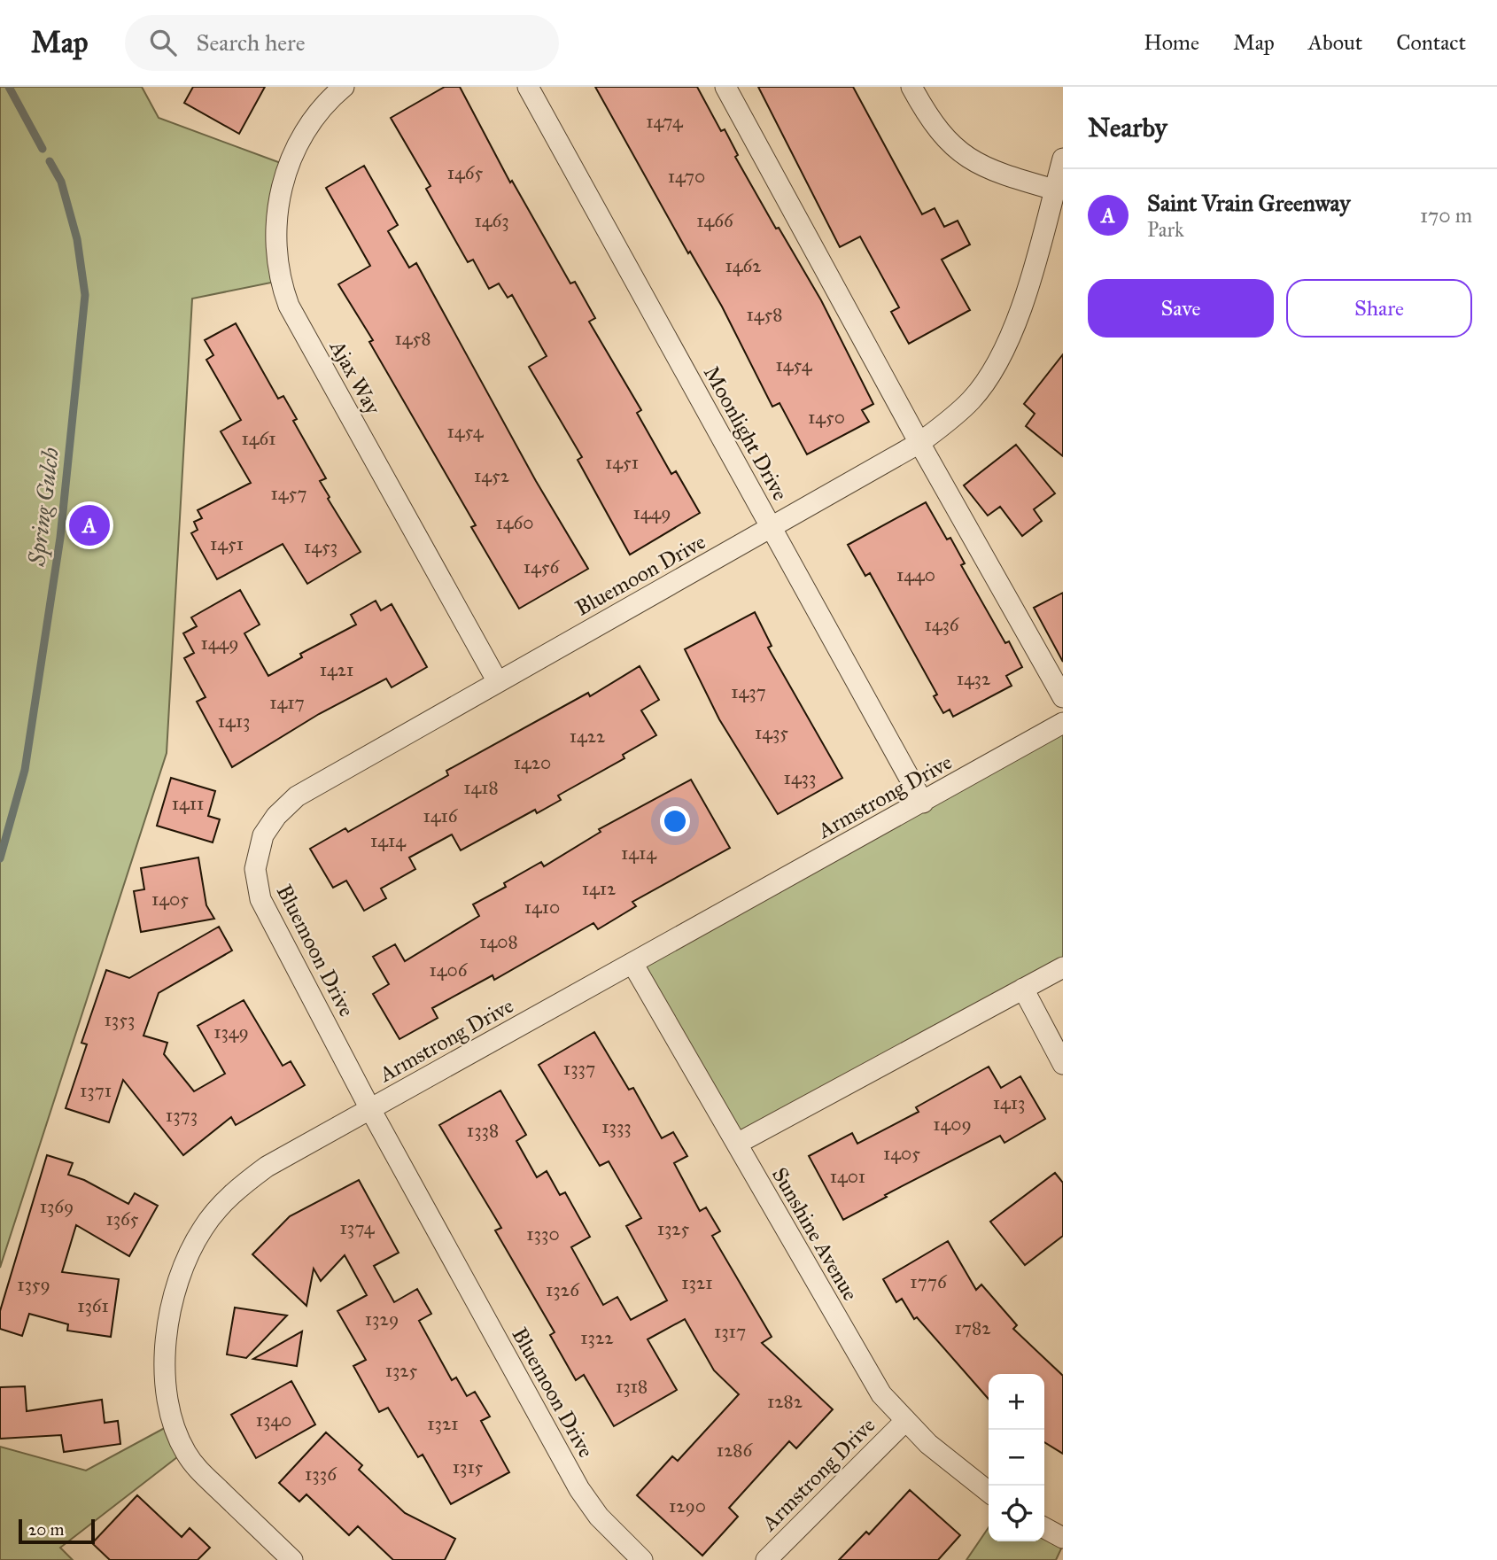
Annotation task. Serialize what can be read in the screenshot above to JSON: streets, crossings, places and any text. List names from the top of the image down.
{
  "streets": {
    "street": [
      "Ajax Way",
      "Moonlight Drive",
      "Bluemoon Drive",
      "Armstrong Drive",
      "Sunshine Avenue"
    ]
  },
  "crossings": [
    ["Ajax Way", "Bluemoon Drive"],
    ["Moonlight Drive", "Bluemoon Drive"],
    ["Moonlight Drive", "Armstrong Drive"],
    ["Bluemoon Drive", "Armstrong Drive"],
    ["Armstrong Drive", "Sunshine Avenue"]
  ],
  "water": ["Spring Gulch"],
  "house_numbers": [
    "1474",
    "1465",
    "1470",
    "1463",
    "1466",
    "1462",
    "1458",
    "1458",
    "1454",
    "1450",
    "1454",
    "1461",
    "1451",
    "1452",
    "1457",
    "1449",
    "1460",
    "1451",
    "1453",
    "1456",
    "1440",
    "1436",
    "1449",
    "1421",
    "1432",
    "1437",
    "1417",
    "1413",
    "1435",
    "1422",
    "1420",
    "1433",
    "1418",
    "1411",
    "1416",
    "1414",
    "1414",
    "1412",
    "1405",
    "1410",
    "1408",
    "1406",
    "1353",
    "1349",
    "1337",
    "1371",
    "1413",
    "1373",
    "1409",
    "1333",
    "1338",
    "1405",
    "1401",
    "1369",
    "1365",
    "1374",
    "1325",
    "1330",
    "1776",
    "1321",
    "1359",
    "1326",
    "1361",
    "1329",
    "1782",
    "1317",
    "1322",
    "1325",
    "1318",
    "1282",
    "1340",
    "1321",
    "1286",
    "1315",
    "1336",
    "1290"
  ],
  "scale_bar": "20 m",
  "page": {
    "header": "Map",
    "search": "Search here",
    "nav": [
      "Home",
      "Map",
      "About",
      "Contact"
    ],
    "heading": "Nearby",
    "list": [
      {
        "mark": "A",
        "name": "Saint Vrain Greenway",
        "note": "Park",
        "value": "170 m"
      }
    ],
    "buttons": ["Save", "Share"],
    "pins": "A",
    "map_buttons": ["+", "−"],
    "scale": "20 m"
  }
}
